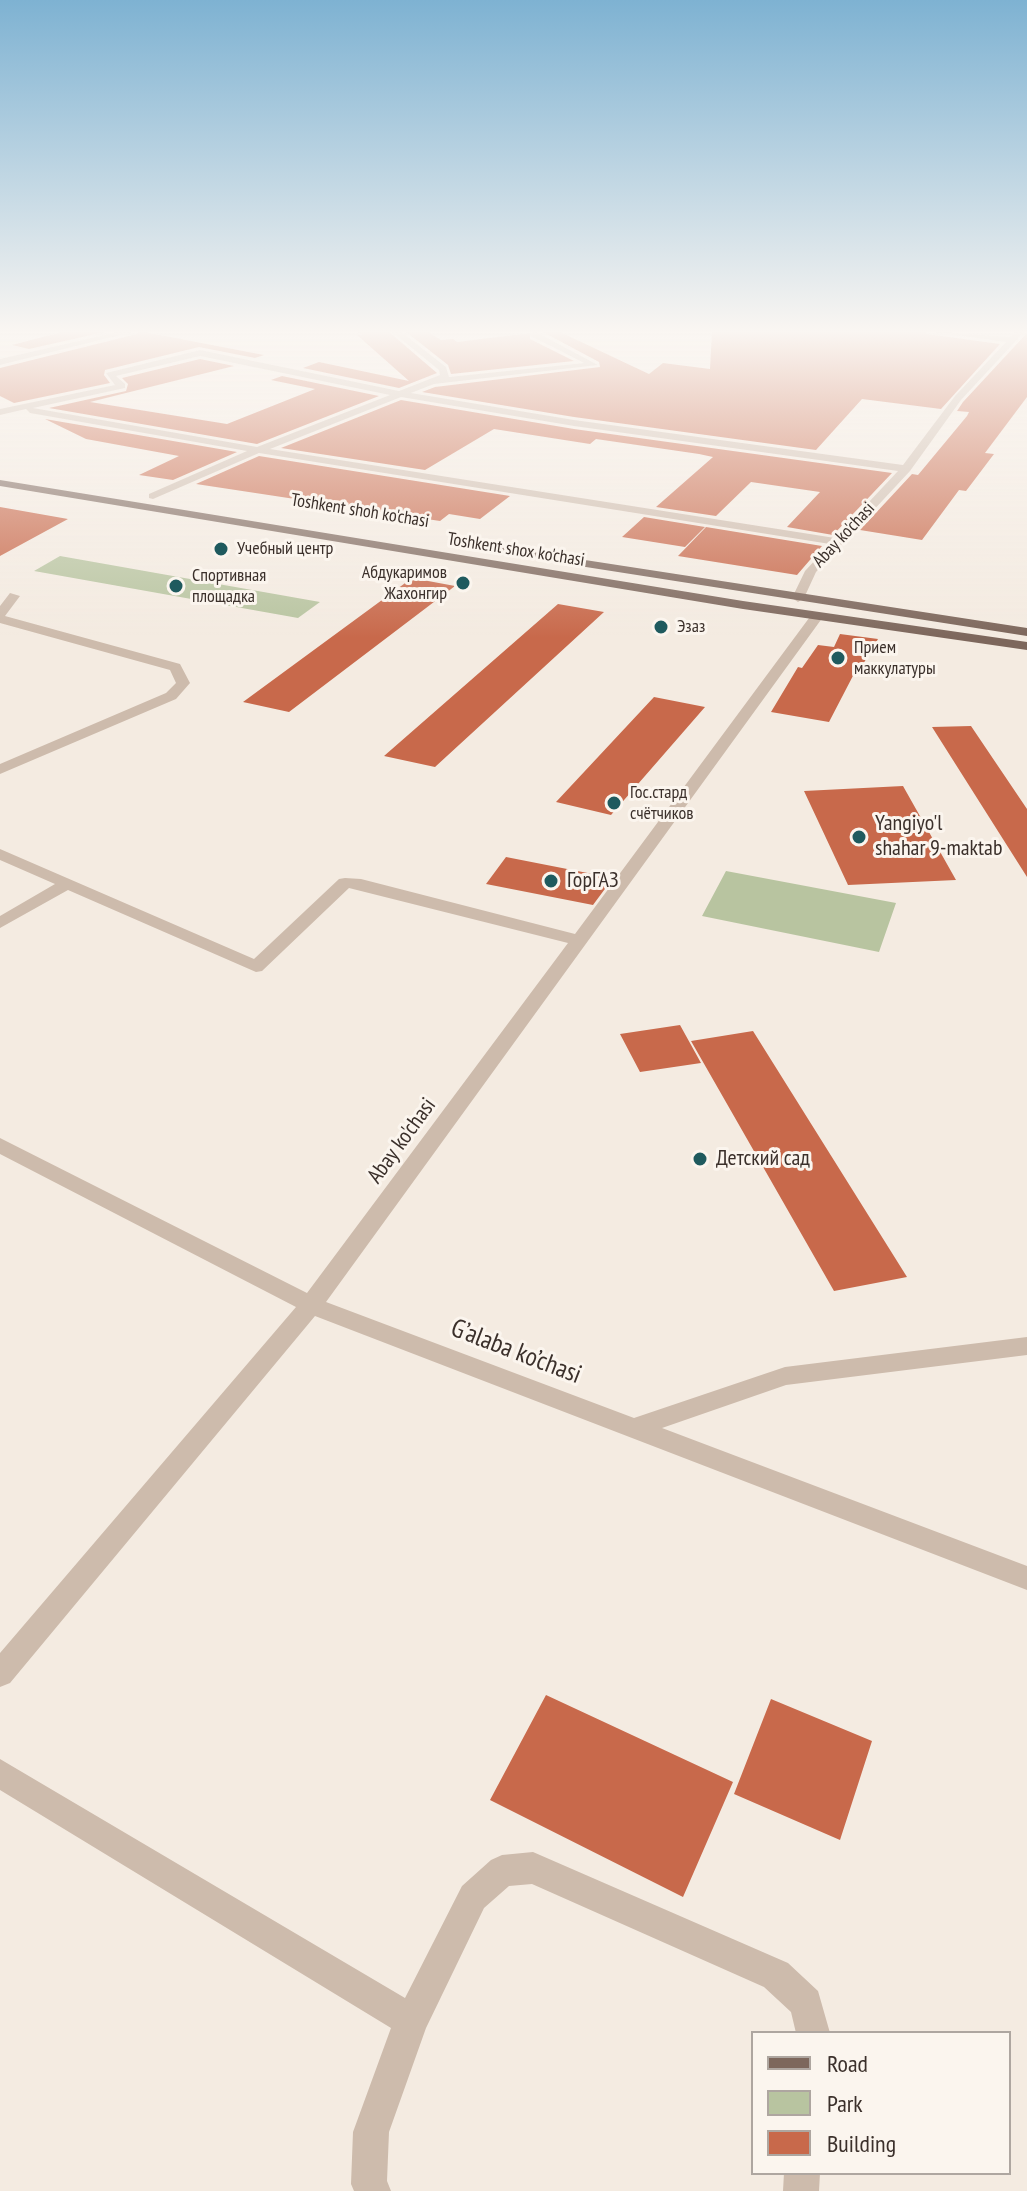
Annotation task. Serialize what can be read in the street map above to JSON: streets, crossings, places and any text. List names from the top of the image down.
{
  "streets": {
    "main road": ["Toshkent shoh ko'chasi", "Toshkent shox ko'chasi"],
    "street": ["Abay ko'chasi", "G’alaba ko’chasi"]
  },
  "crossings": [
    ["Toshkent shoh ko'chasi", "Abay ko'chasi"],
    ["Toshkent shoh ko'chasi", "Toshkent shox ko'chasi"],
    ["Abay ko'chasi", "Toshkent shox ko'chasi"],
    ["Abay ko'chasi", "G’alaba ko’chasi"]
  ],
  "places": [
    "Учебный центр",
    "Абдукаримов Жахонгир",
    "Спортивная площадка",
    "Эзаз",
    "Прием маккулатуры",
    "Гос.стард счётчиков",
    "Yangiyo'l shahar 9-maktab",
    "ГорГАЗ",
    "Детский сад"
  ],
  "legend": ["Road", "Park", "Building"]
}
